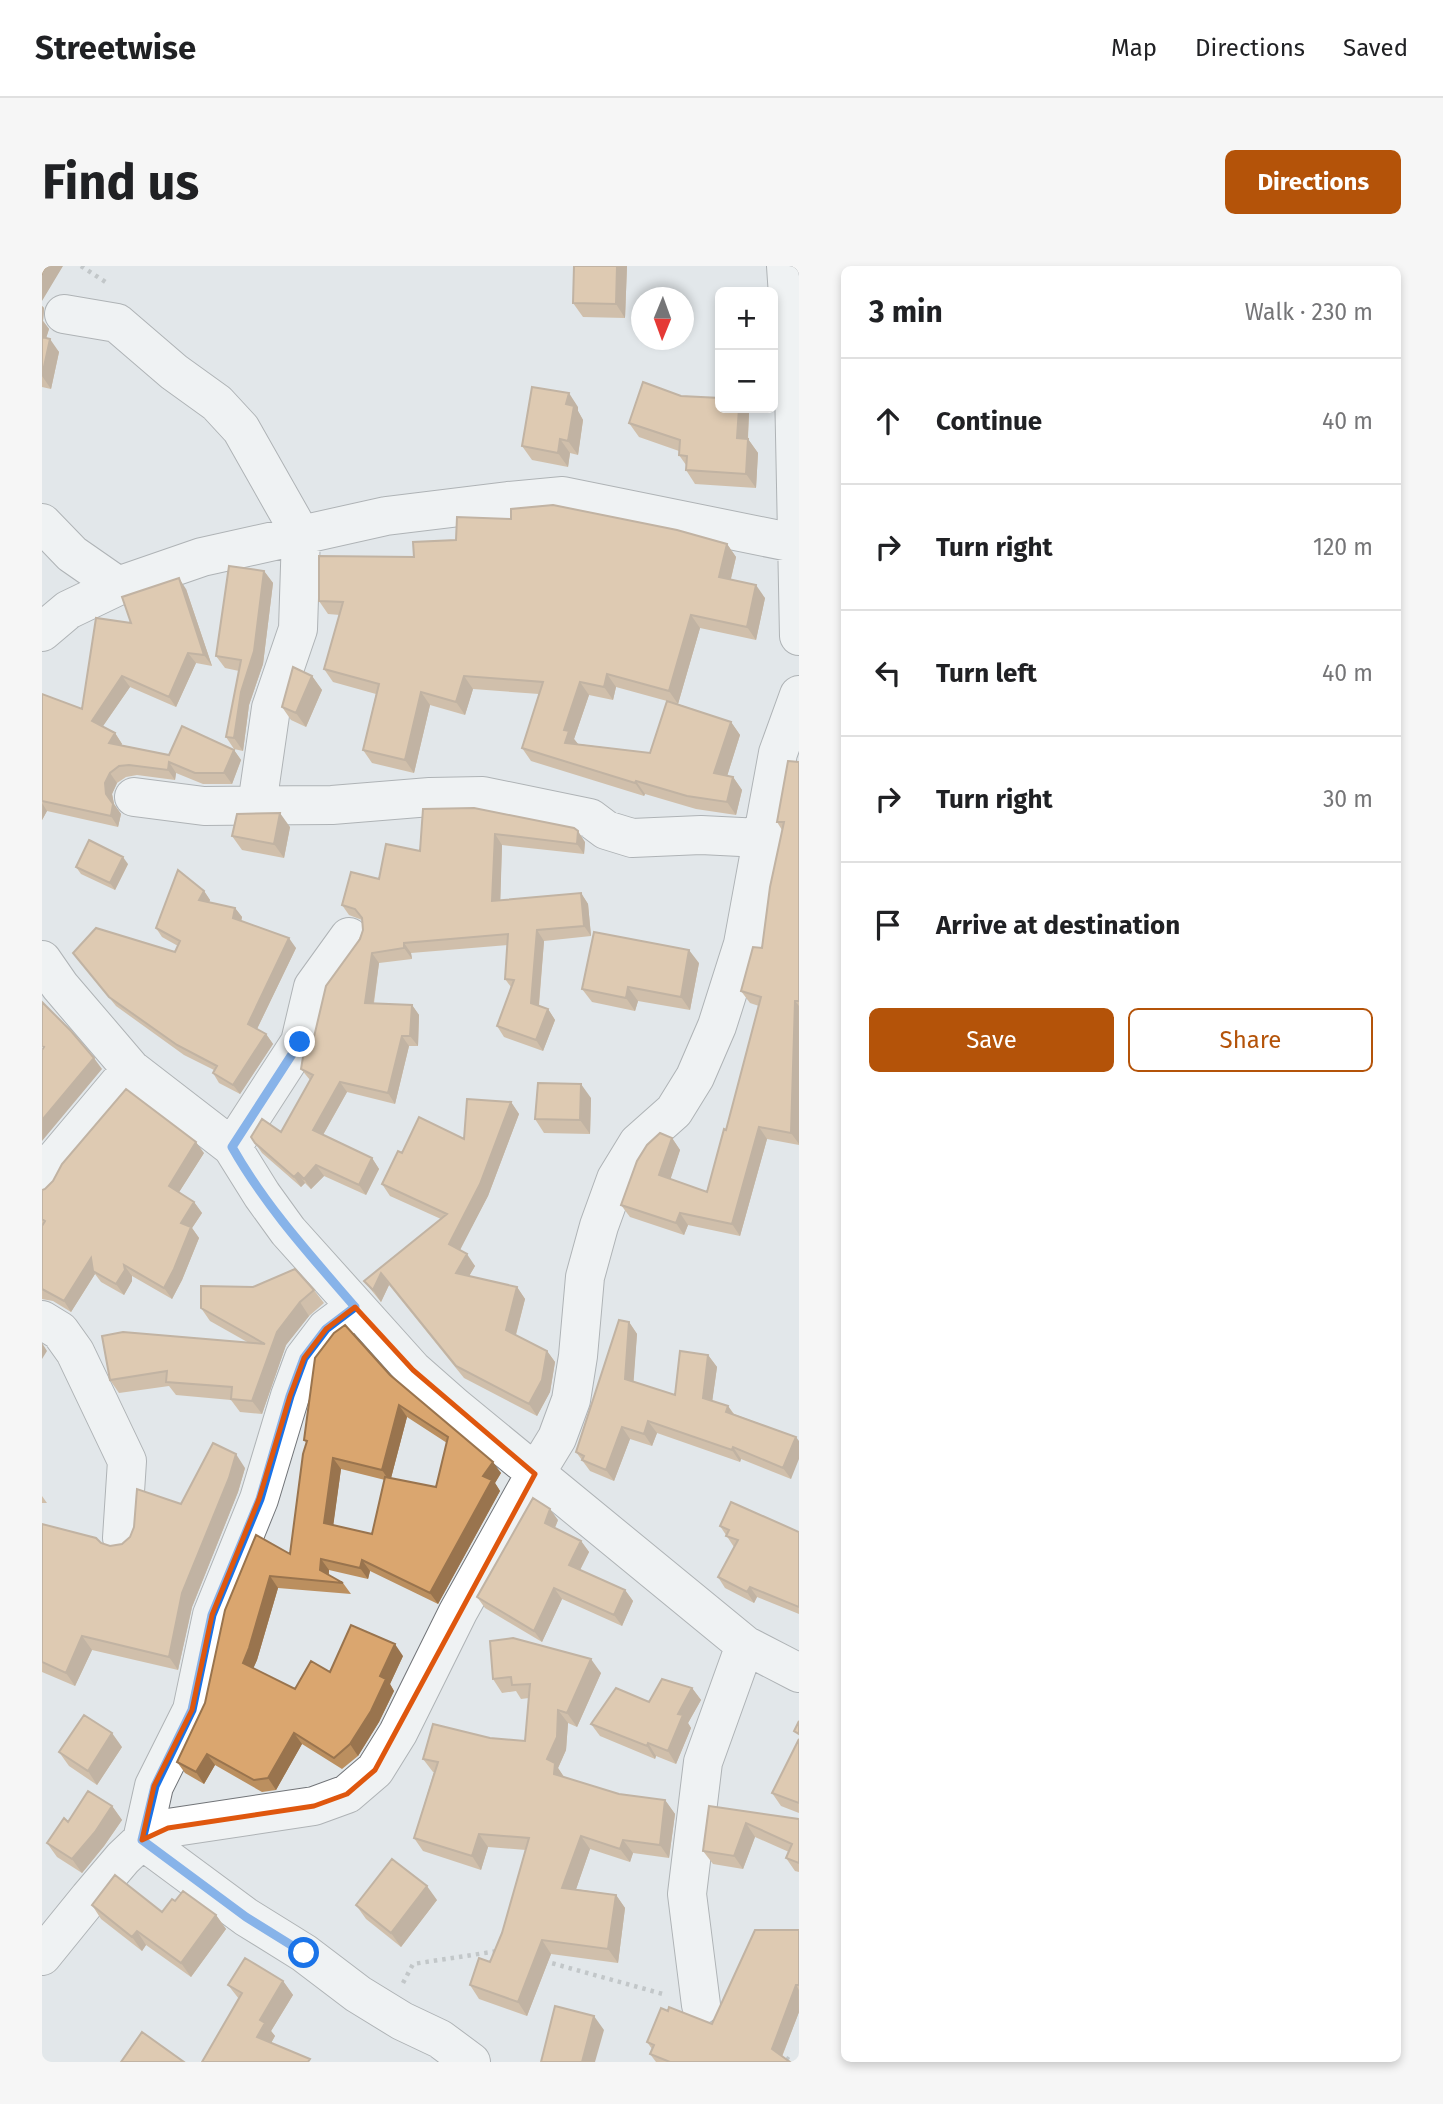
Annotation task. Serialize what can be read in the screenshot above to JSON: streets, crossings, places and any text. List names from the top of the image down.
{
  "north": "bottom",
  "page": {
    "header": "Streetwise",
    "nav": ["Map", "Directions", "Saved"],
    "buttons": [
      "Directions",
      ["Save", "Share"]
    ],
    "title": "Find us",
    "heading": ["3 min", "Walk · 230 m"],
    "map_buttons": ["+", "−"],
    "list": [
      ["Continue", "40 m"],
      ["Turn right", "120 m"],
      ["Turn left", "40 m"],
      ["Turn right", "30 m"],
      "Arrive at destination"
    ]
  }
}
